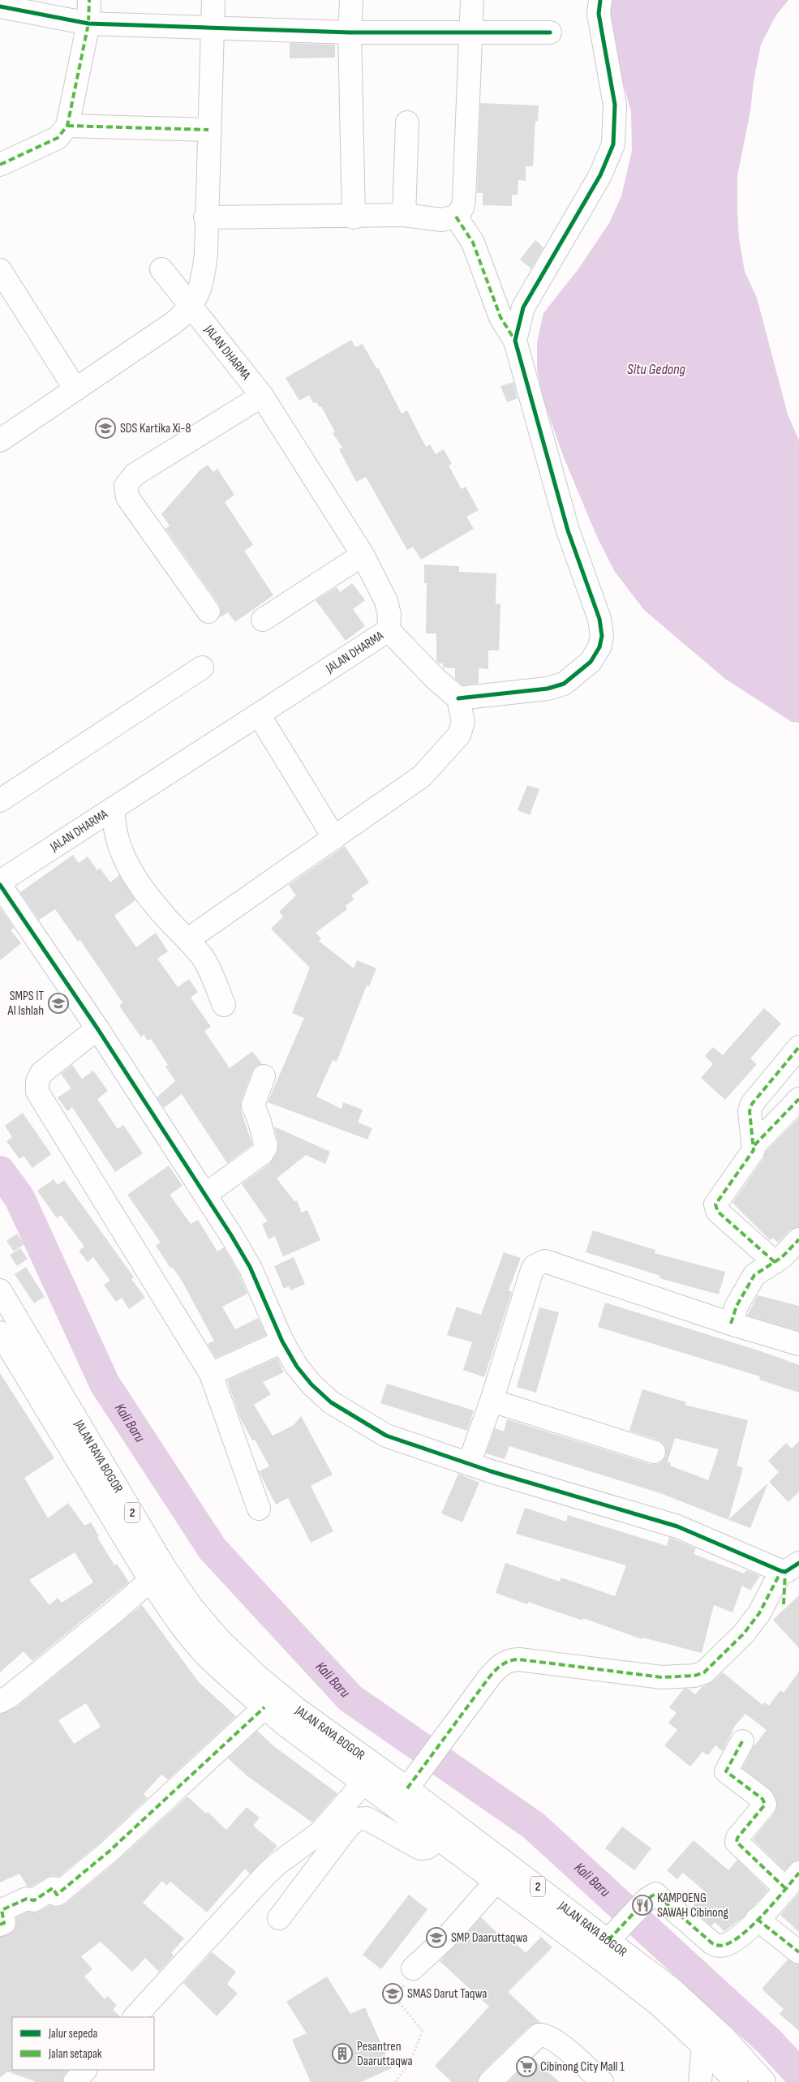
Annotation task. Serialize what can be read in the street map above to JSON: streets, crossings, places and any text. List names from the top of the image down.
{
  "streets": {
    "main road": ["JALAN DHARMA", "JALAN RAYA BOGOR", "2"]
  },
  "water": ["Situ Gedong", "Kali Baru"],
  "places": {
    "school or university": [
      "SDS Kartika Xi-8",
      "SMPS IT Al Ishlah",
      "SMP Daaruttaqwa",
      "SMAS Darut Taqwa"
    ],
    "restaurant": ["KAMPOENG SAWAH Cibinong"],
    "building": ["Pesantren Daaruttaqwa"],
    "supermarket": ["Cibinong City Mall 1"]
  },
  "legend": ["Jalur sepeda", "Jalan setapak"]
}
